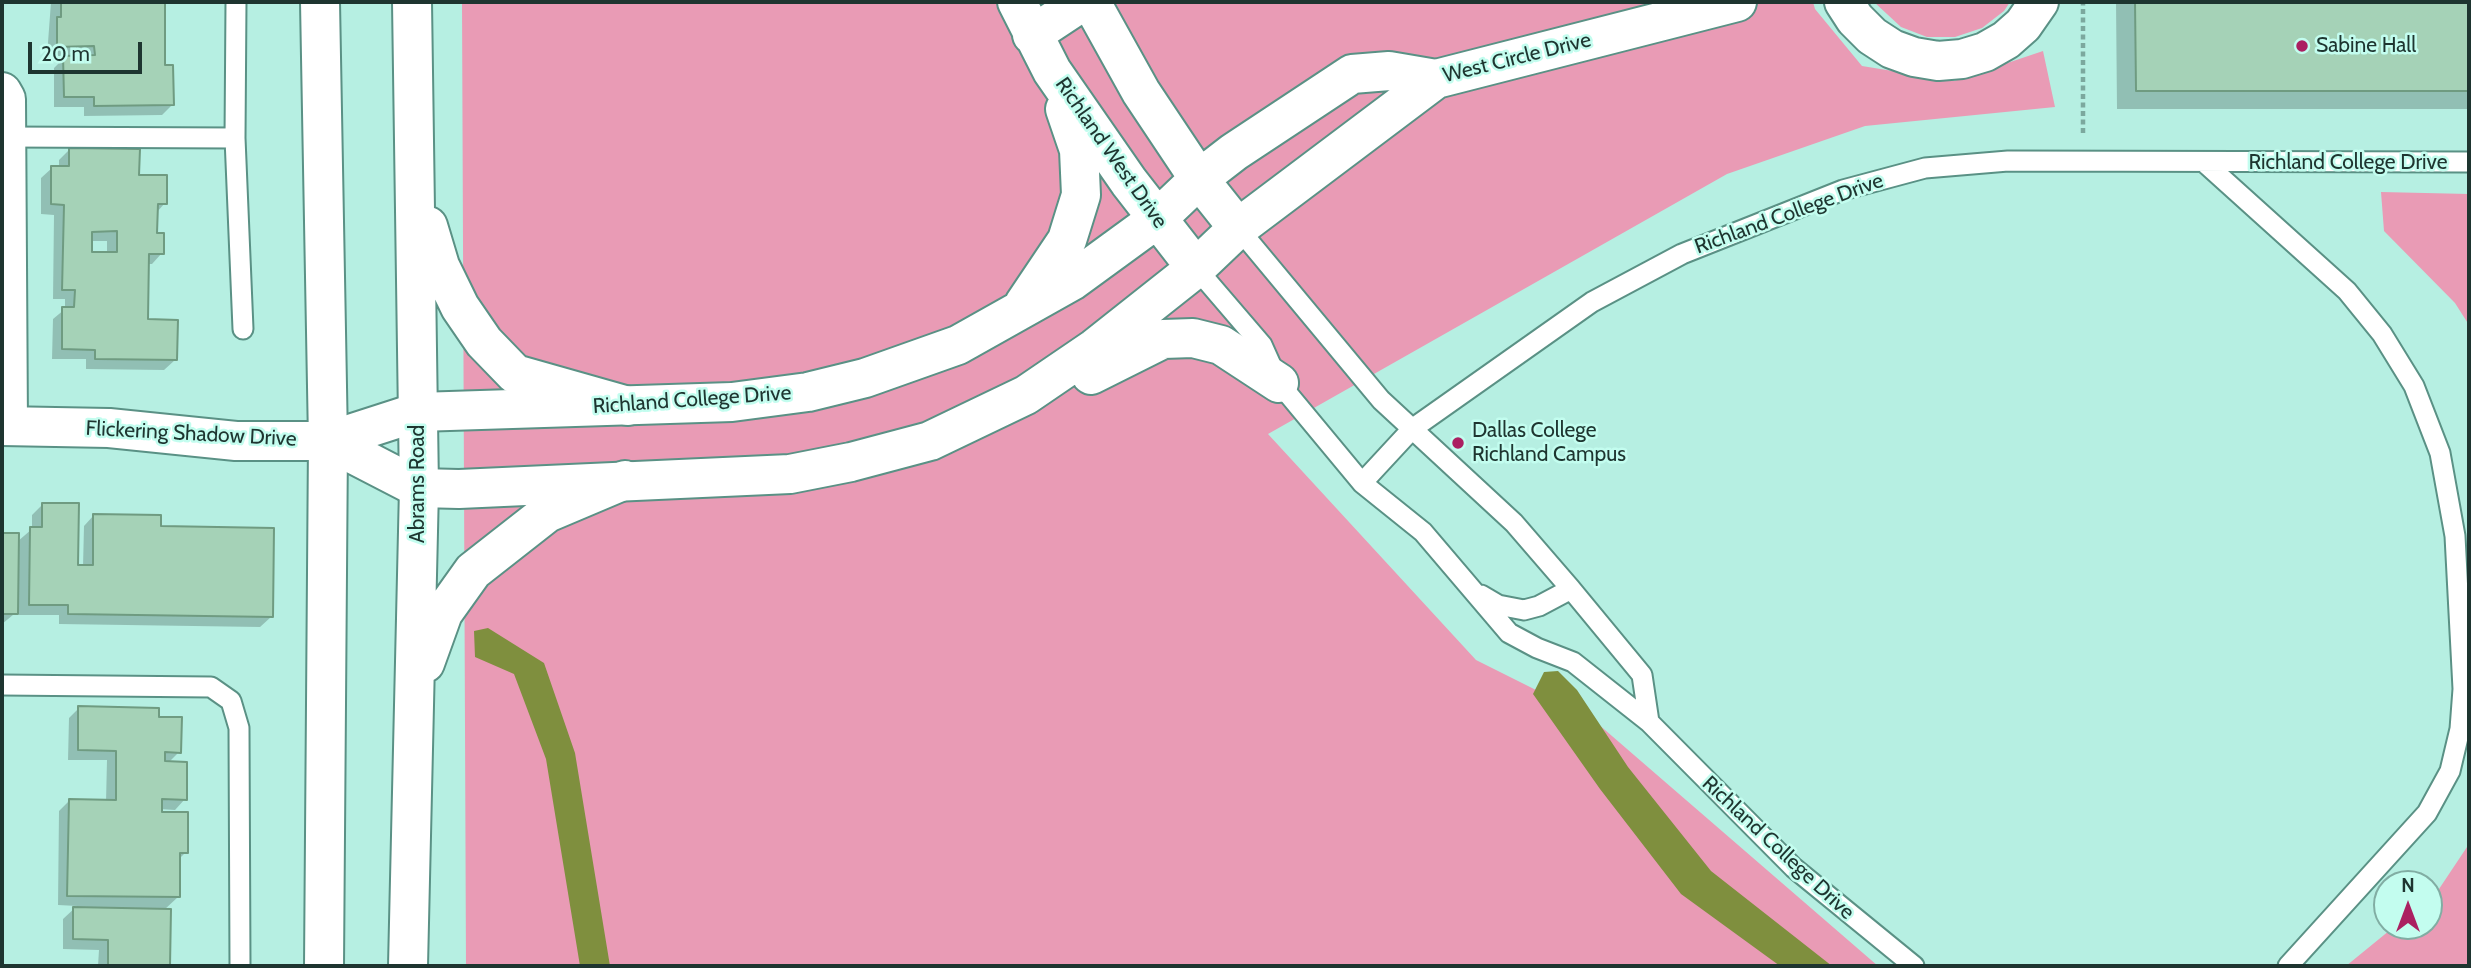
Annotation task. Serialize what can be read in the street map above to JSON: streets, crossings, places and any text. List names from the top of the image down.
{
  "streets": {
    "street": [
      "West Circle Drive",
      "Richland West Drive",
      "Richland College Drive",
      "Flickering Shadow Drive",
      "Abrams Road"
    ]
  },
  "crossings": [
    ["West Circle Drive", "Richland College Drive"],
    ["Richland West Drive", "Richland College Drive"],
    ["Richland College Drive", "Flickering Shadow Drive"],
    ["Richland College Drive", "Abrams Road"],
    ["Flickering Shadow Drive", "Abrams Road"]
  ],
  "places": ["Sabine Hall", "Dallas College Richland Campus"],
  "scale_bar": "20 m",
  "north": "top"
}
